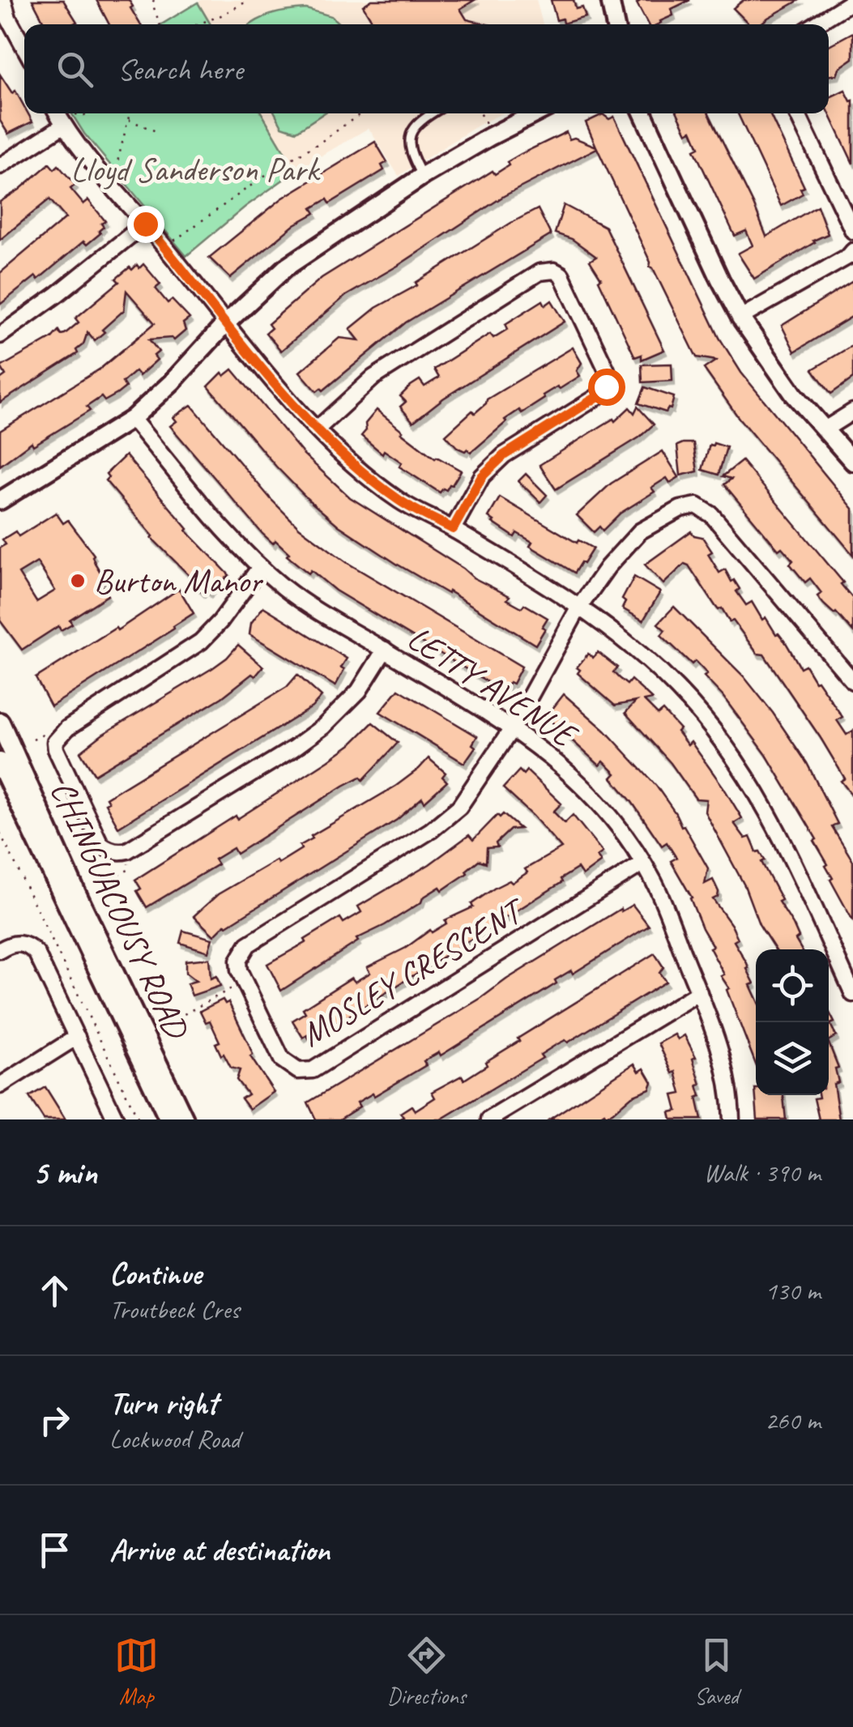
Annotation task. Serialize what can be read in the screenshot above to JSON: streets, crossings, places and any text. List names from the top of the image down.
{
  "streets": {
    "main road": ["CHINGUACOUSY ROAD"],
    "street": ["LETTY AVENUE", "MOSLEY CRESCENT"]
  },
  "crossings": [
    ["LETTY AVENUE", "MOSLEY CRESCENT"]
  ],
  "parks": ["Lloyd Sanderson Park"],
  "places": ["Burton Manor"],
  "page": {
    "search": "Search here",
    "heading": ["5 min", "Walk · 390 m"],
    "list": [
      ["Continue", "Troutbeck Cres", "130 m"],
      ["Turn right", "Lockwood Road", "260 m"],
      "Arrive at destination"
    ],
    "nav": ["Map", "Directions", "Saved"]
  }
}
